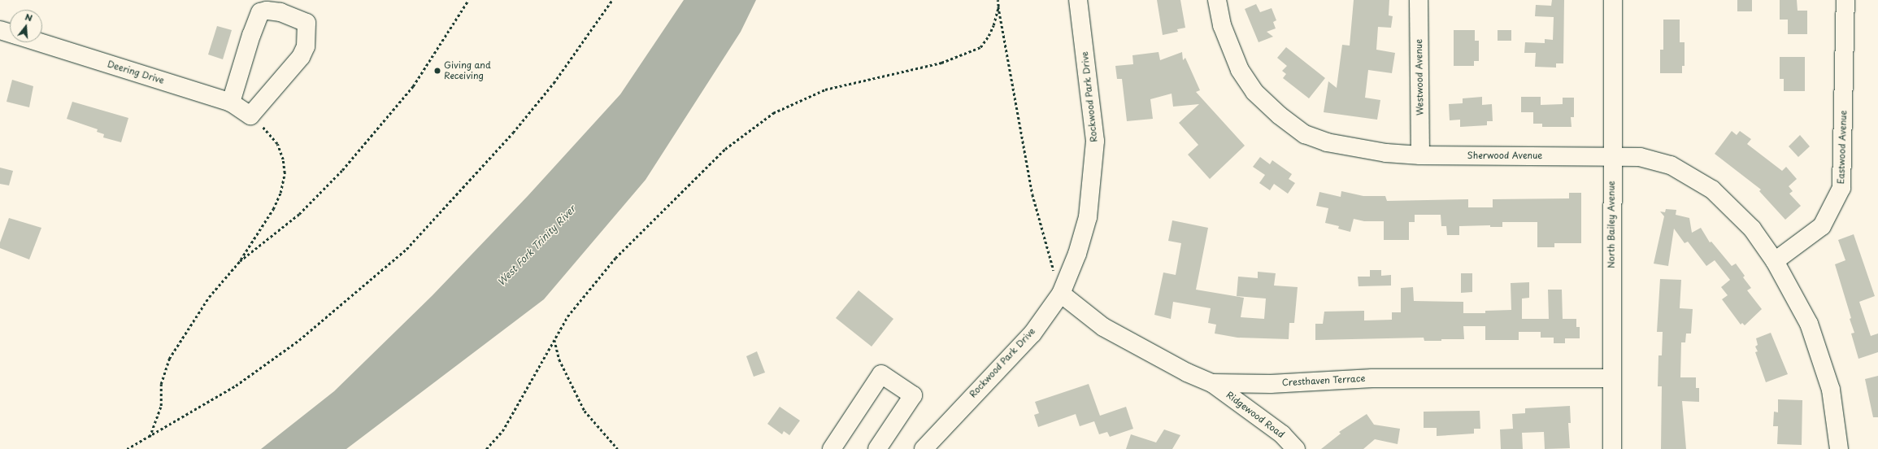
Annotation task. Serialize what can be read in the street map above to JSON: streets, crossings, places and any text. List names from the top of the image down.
{
  "streets": {
    "street": [
      "Deering Drive",
      "Westwood Avenue",
      "Rockwood Park Drive",
      "Eastwood Avenue",
      "Sherwood Avenue",
      "North Bailey Avenue",
      "Cresthaven Terrace",
      "Ridgewood Road"
    ]
  },
  "crossings": [
    ["Westwood Avenue", "Sherwood Avenue"],
    ["Rockwood Park Drive", "Cresthaven Terrace"],
    ["Eastwood Avenue", "Sherwood Avenue"],
    ["Sherwood Avenue", "North Bailey Avenue"],
    ["North Bailey Avenue", "Cresthaven Terrace"],
    ["Cresthaven Terrace", "Ridgewood Road"]
  ],
  "water": ["West Fork Trinity River"],
  "places": ["Giving and Receiving"],
  "north": "top"
}
